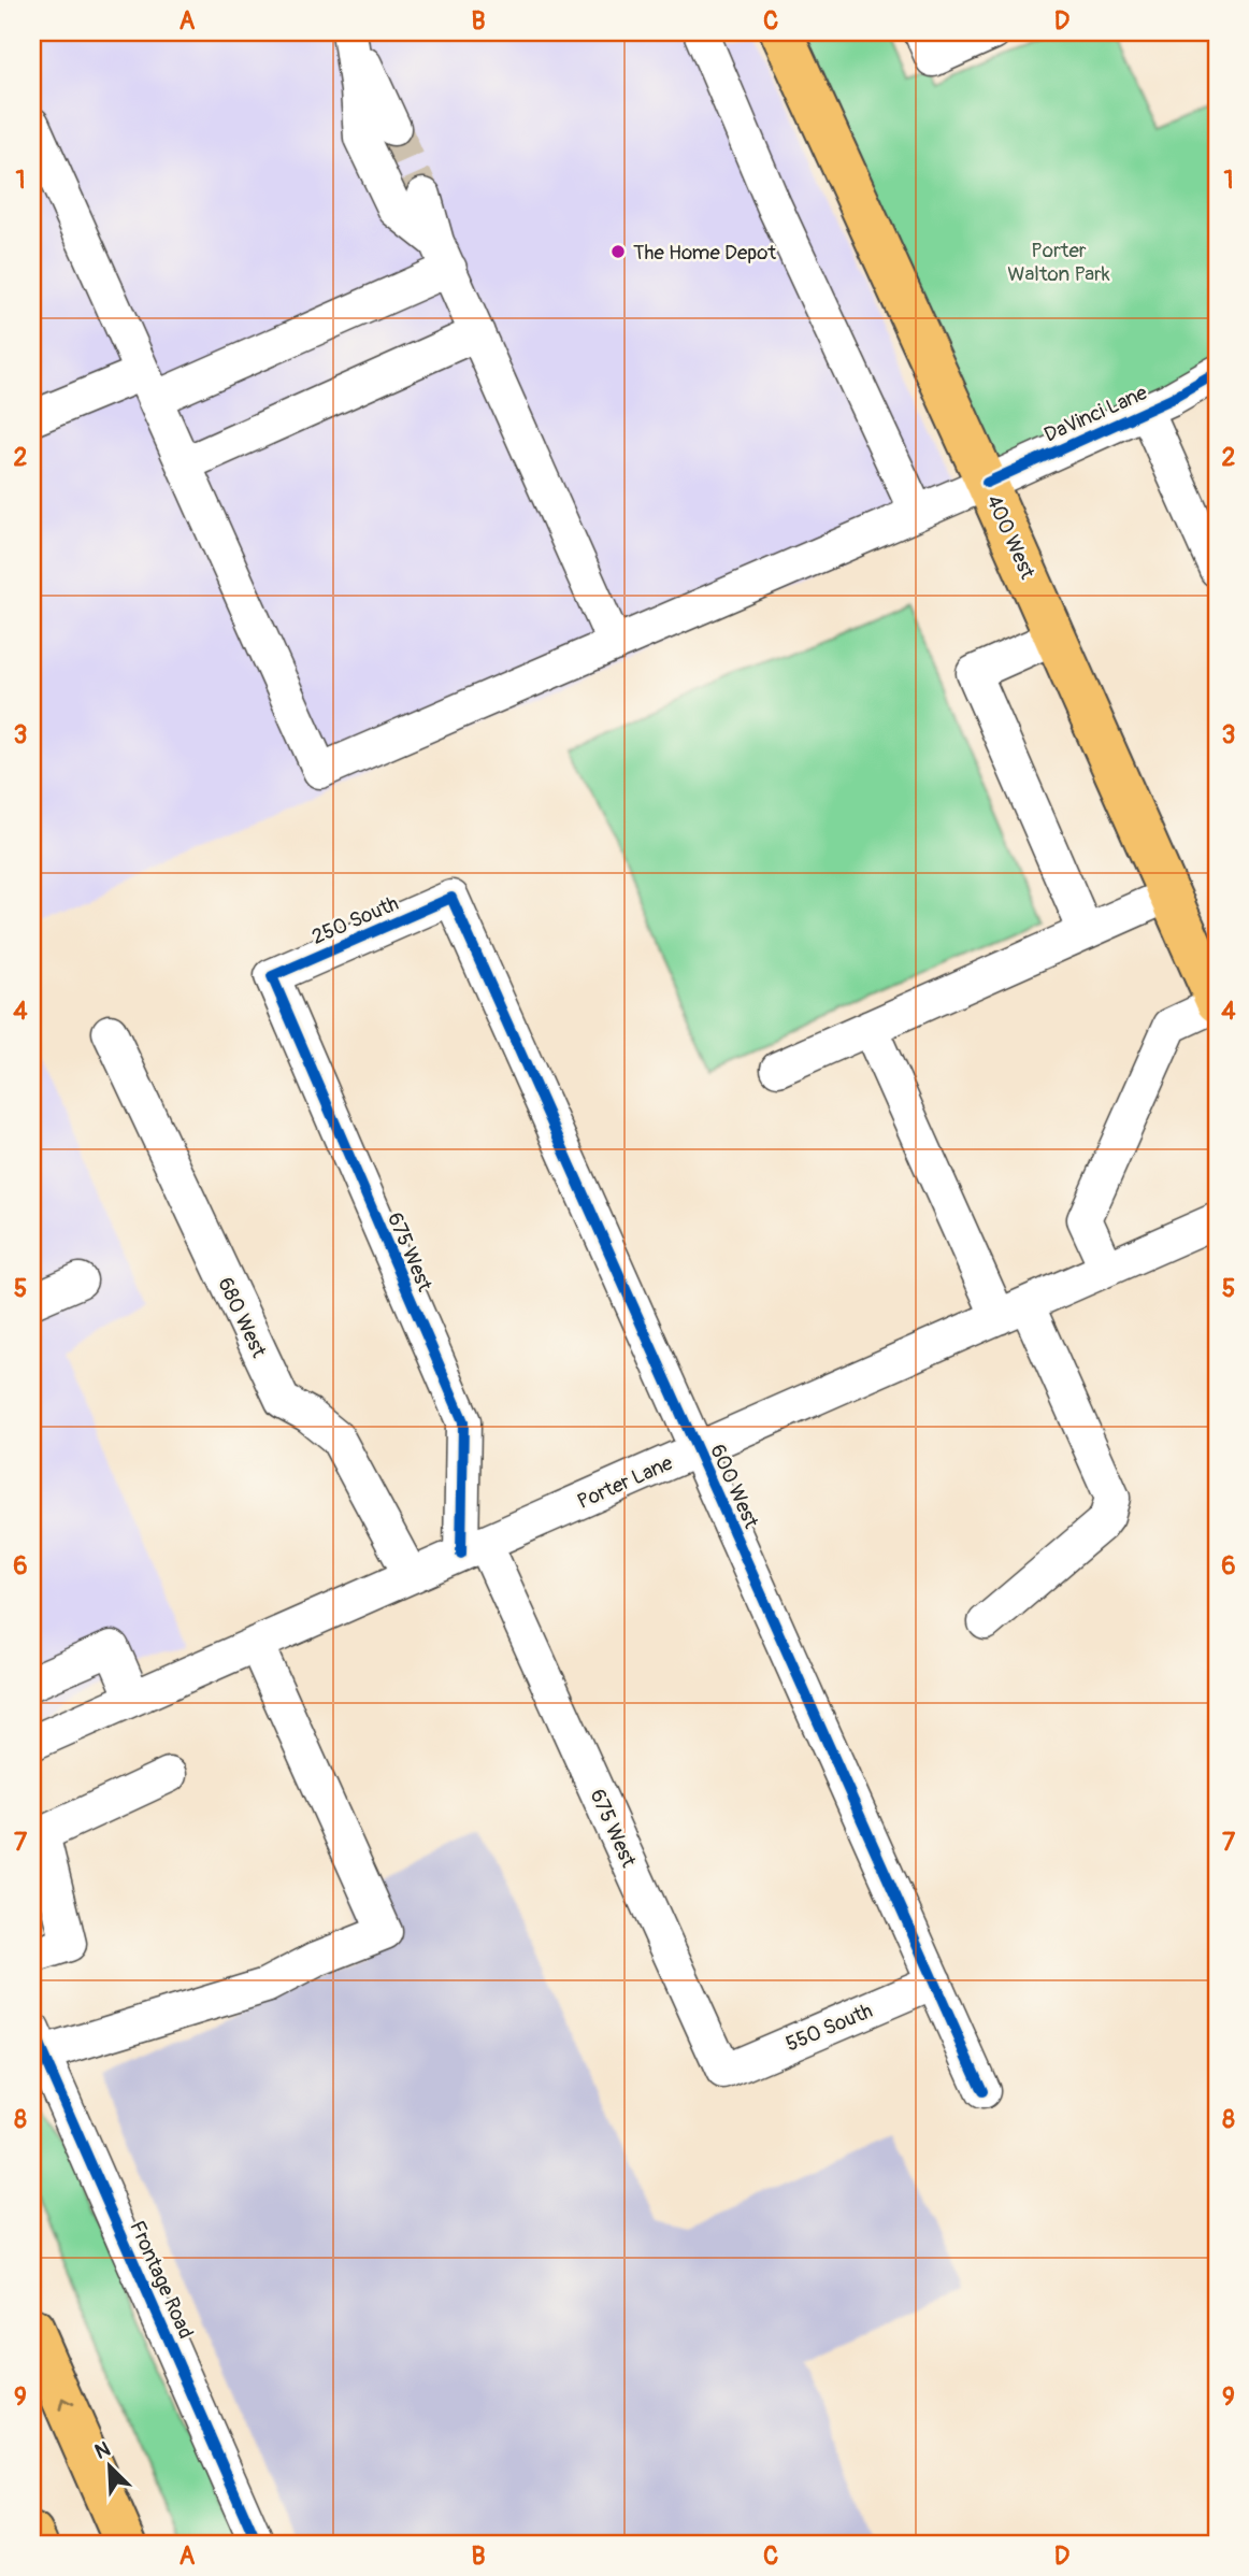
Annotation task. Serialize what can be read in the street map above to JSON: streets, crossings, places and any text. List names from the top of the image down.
{
  "streets": {
    "main road": ["400 West"],
    "street": [
      "DaVinci Lane",
      "250 South",
      "675 West",
      "680 West",
      "Porter Lane",
      "600 West",
      "550 South",
      "Frontage Road"
    ]
  },
  "crossings": [
    ["DaVinci Lane", "400 West"],
    ["250 South", "675 West"],
    ["250 South", "600 West"],
    ["675 West", "Porter Lane"],
    ["675 West", "550 South"],
    ["680 West", "Porter Lane"],
    ["Porter Lane", "600 West"],
    ["600 West", "550 South"]
  ],
  "parks": ["Porter Walton Park"],
  "places": ["The Home Depot"],
  "north": "top left",
  "grid": {
    "columns": [
      "A",
      "B",
      "C",
      "D"
    ],
    "rows": [
      "1",
      "2",
      "3",
      "4",
      "5",
      "6",
      "7",
      "8",
      "9"
    ]
  }
}
